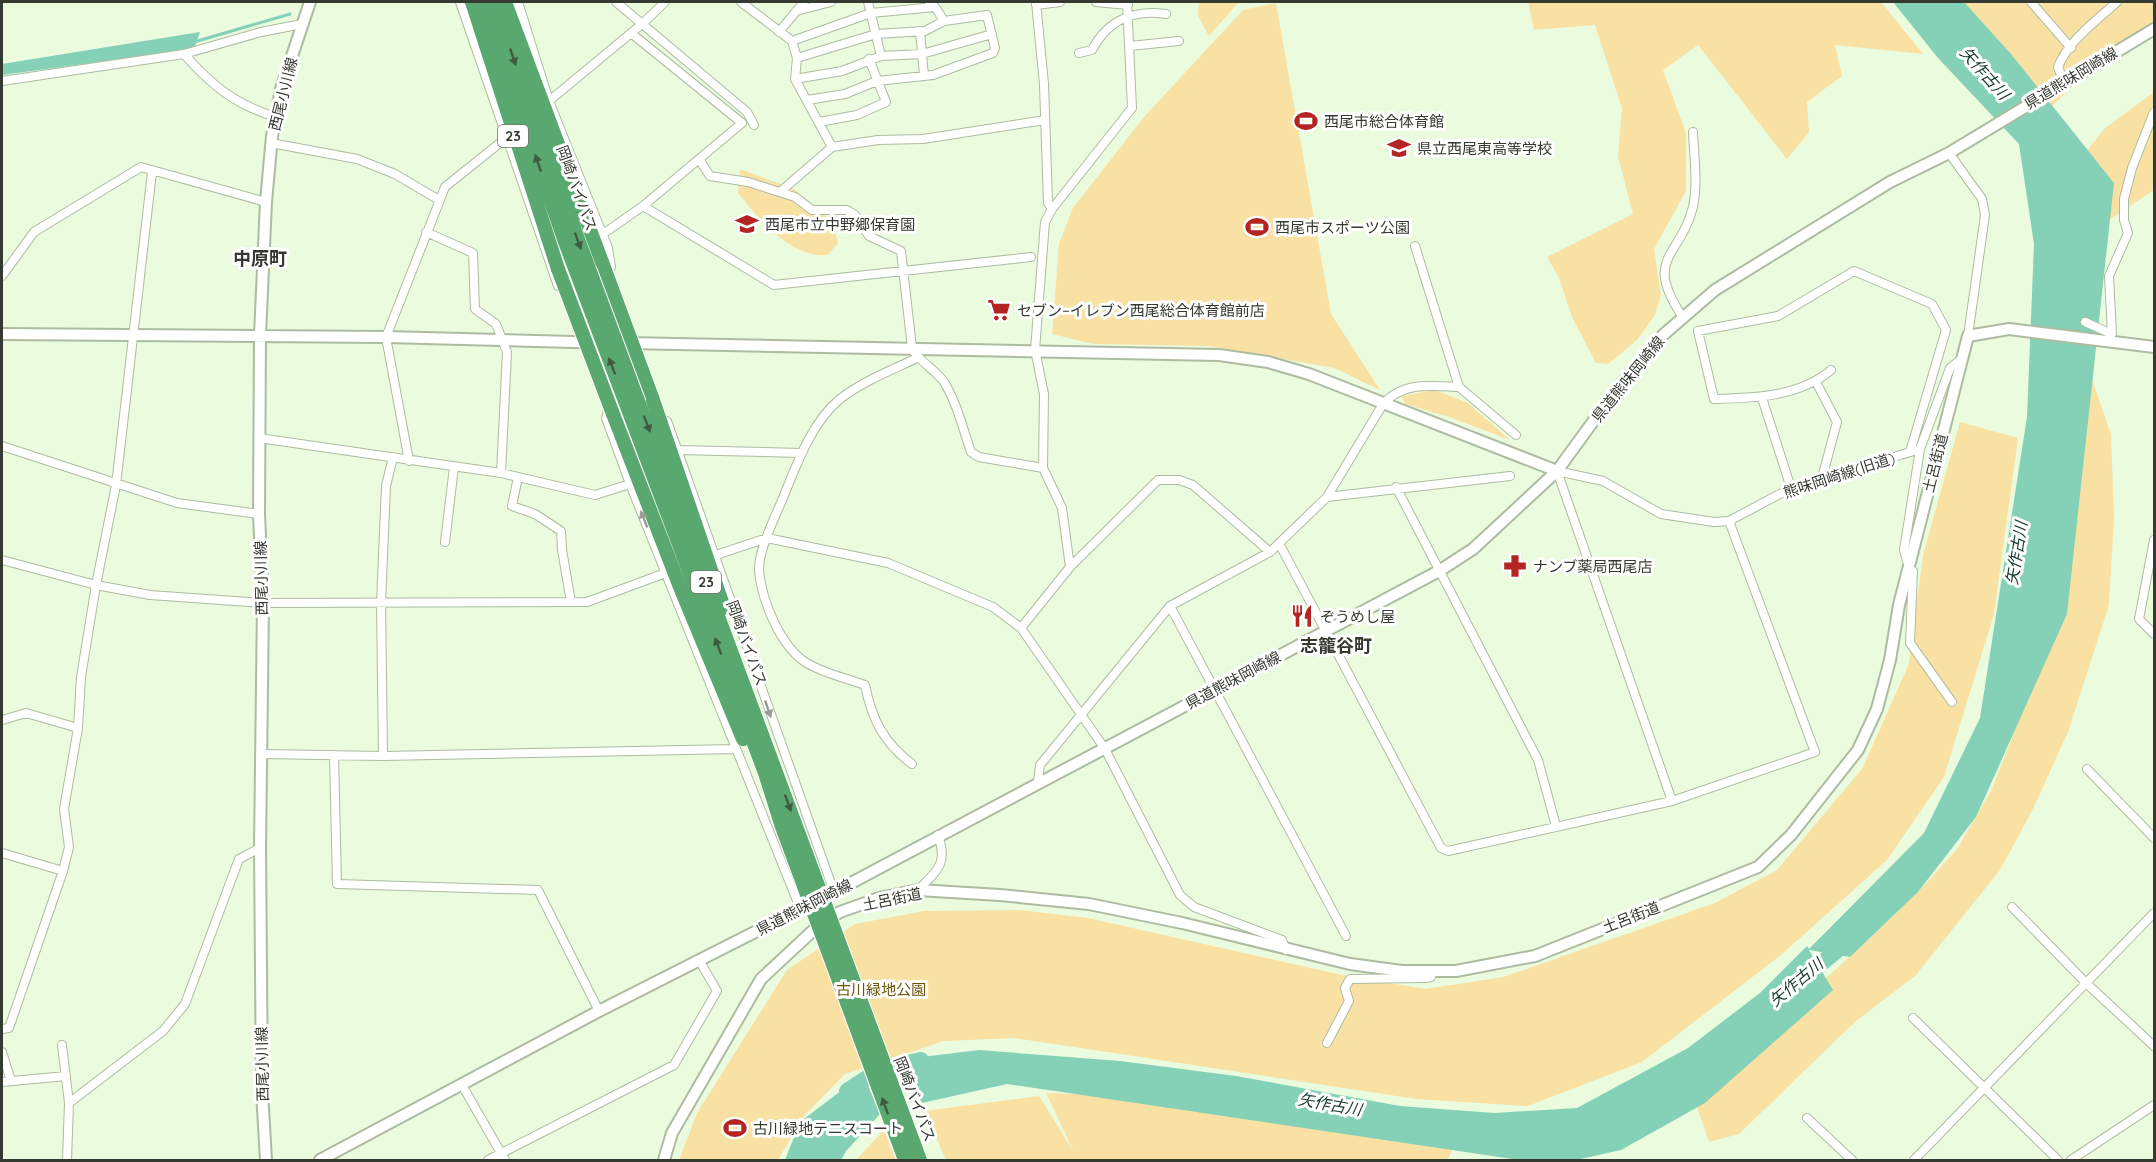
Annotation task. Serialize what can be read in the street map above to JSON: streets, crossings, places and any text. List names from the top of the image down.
{
  "streets": {
    "highway": ["23", "岡崎バイパス"],
    "street": [
      "県道熊味岡崎線",
      "西尾小川線",
      "土呂街道",
      "熊味岡崎線(旧道)"
    ]
  },
  "crossings": [
    ["23", "岡崎バイパス"]
  ],
  "districts": ["中原町", "志籠谷町"],
  "water": ["矢作古川"],
  "parks": ["古川緑地公園"],
  "places": {
    "sports": ["西尾市総合体育館", "西尾市スポーツ公園", "古川緑地テニスコート"],
    "school or university": ["県立西尾東高等学校", "西尾市立中野郷保育園"],
    "supermarket": ["セブン−イレブン西尾総合体育館前店"],
    "pharmacy": ["ナンブ薬局西尾店"],
    "restaurant": ["ぞうめし屋"]
  }
}
